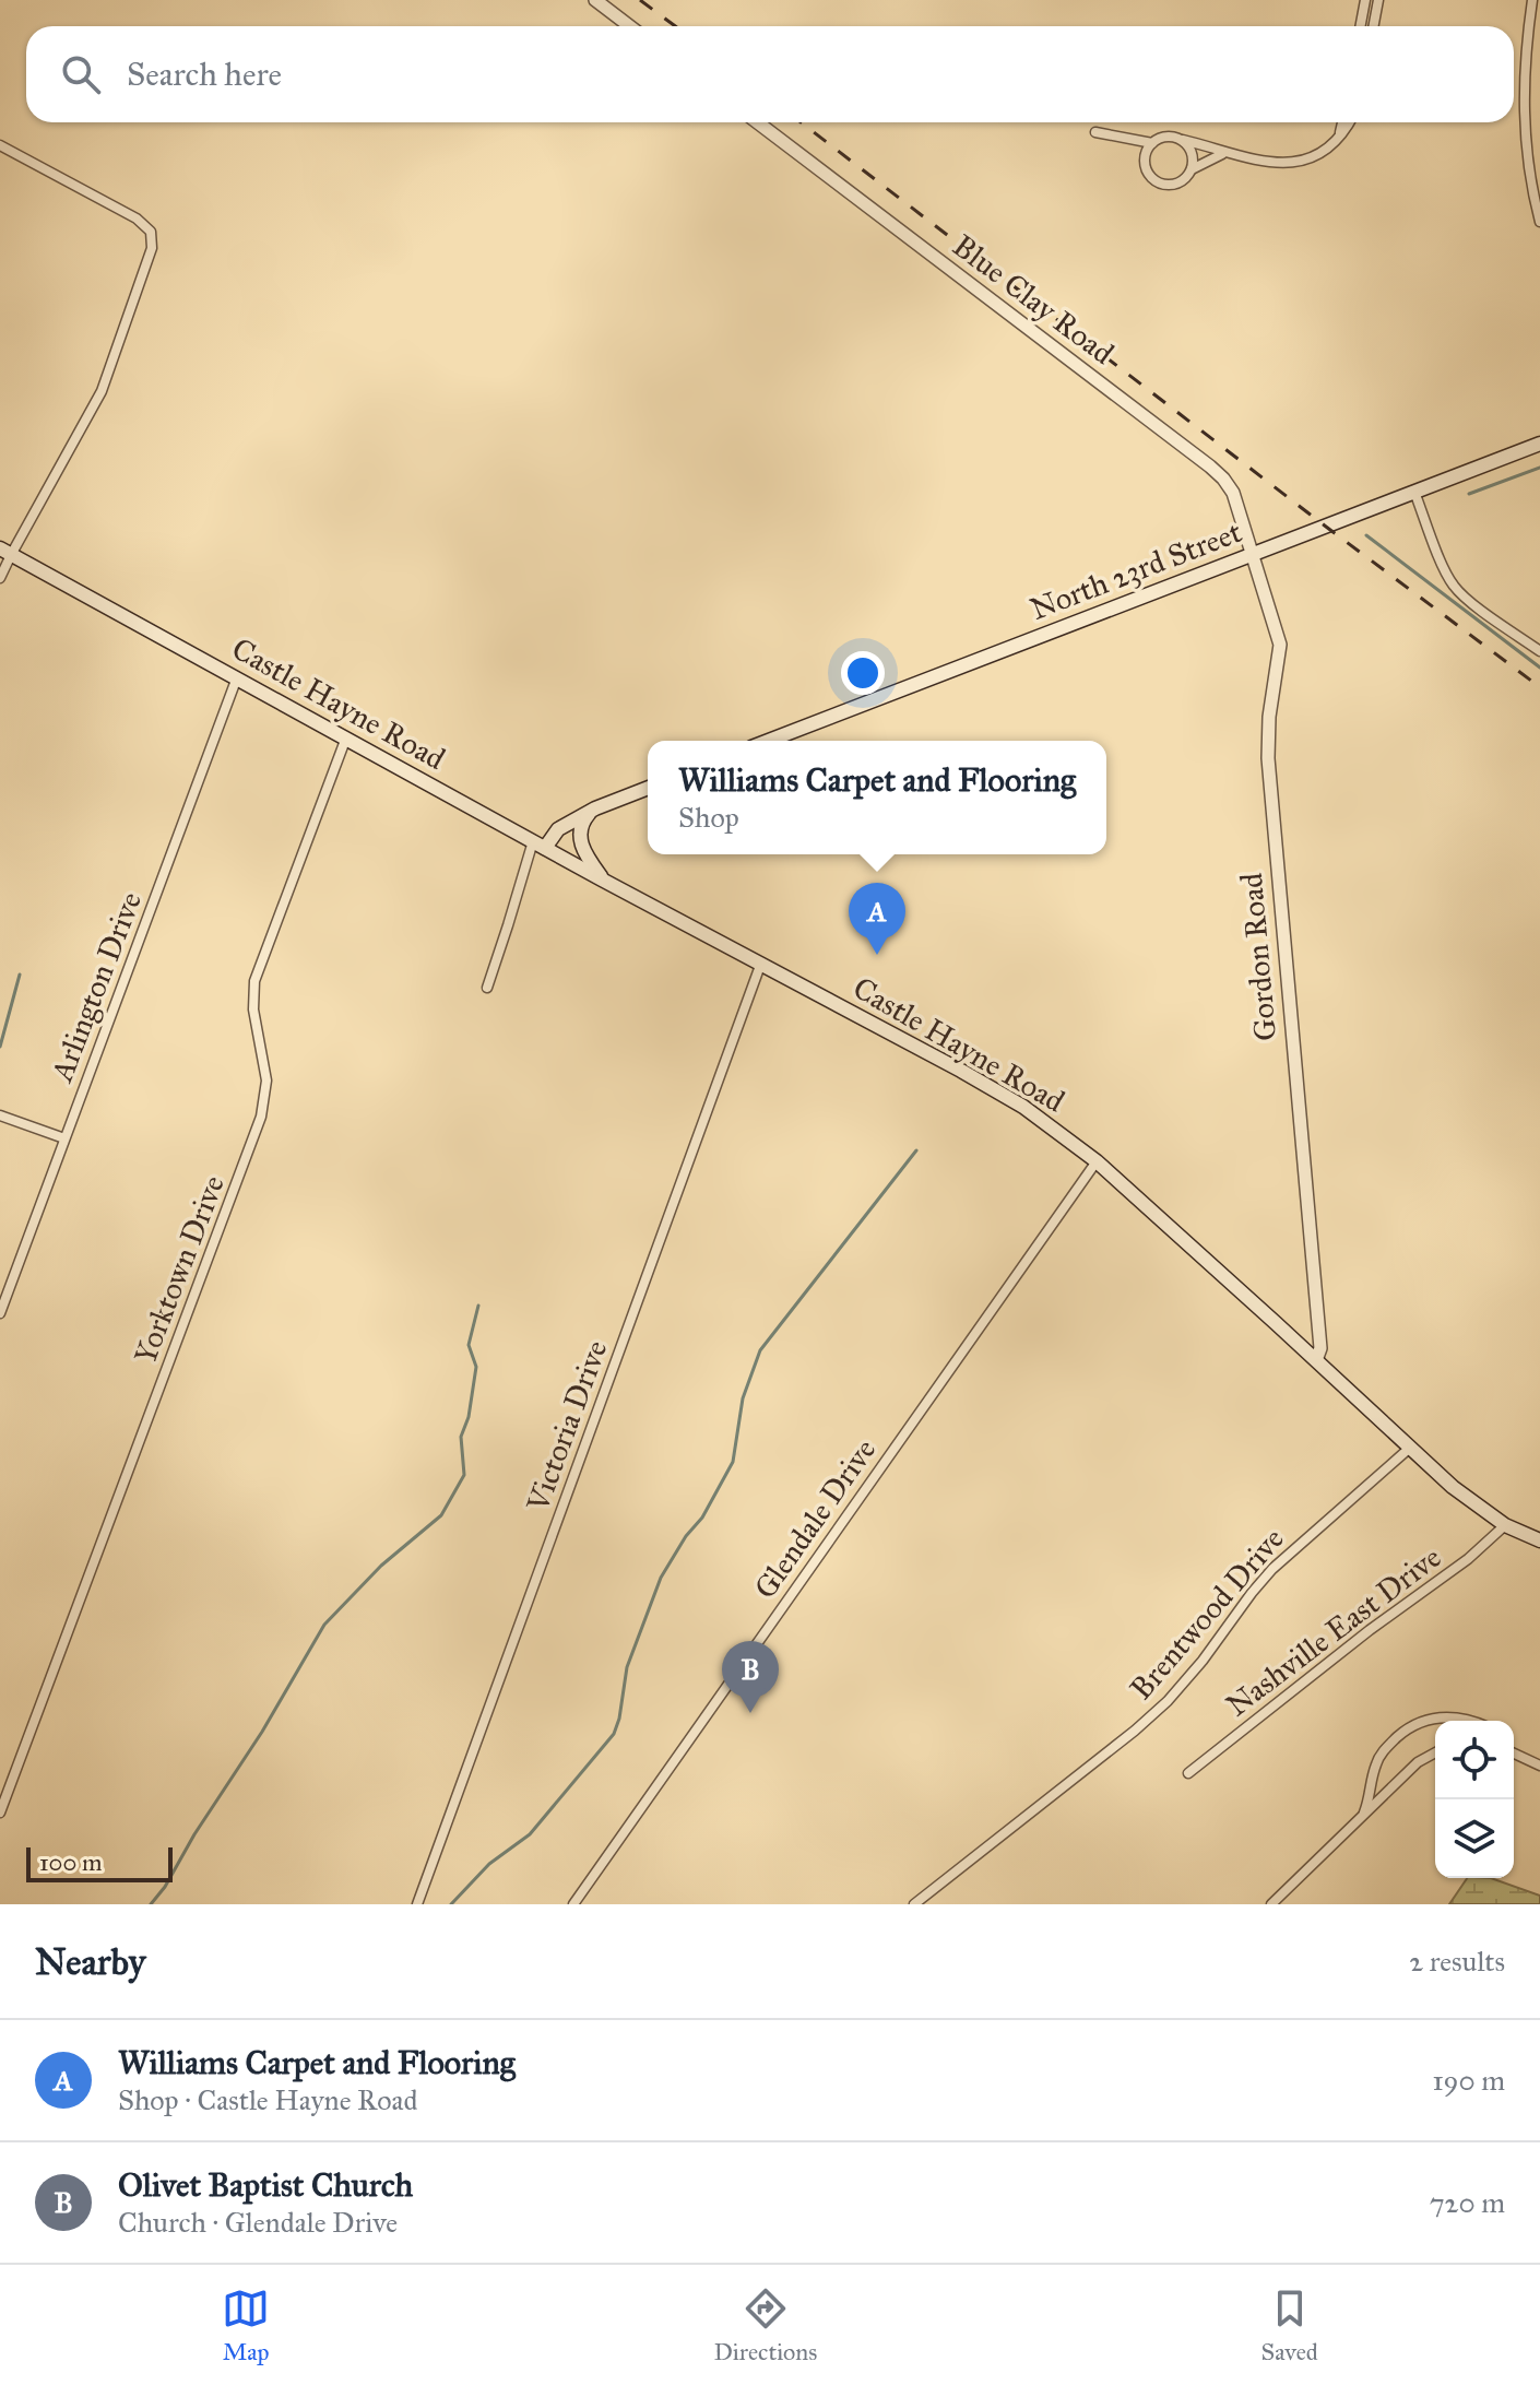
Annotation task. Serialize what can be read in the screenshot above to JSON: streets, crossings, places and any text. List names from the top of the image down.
{
  "streets": {
    "main road": ["North 23rd Street", "Castle Hayne Road"],
    "street": [
      "Blue Clay Road",
      "Gordon Road",
      "Arlington Drive",
      "Yorktown Drive",
      "Victoria Drive",
      "Glendale Drive",
      "Brentwood Drive",
      "Nashville East Drive"
    ]
  },
  "crossings": [
    ["Blue Clay Road", "North 23rd Street"],
    ["Blue Clay Road", "Gordon Road"],
    ["North 23rd Street", "Gordon Road"],
    ["Castle Hayne Road", "Gordon Road"],
    ["Castle Hayne Road", "Arlington Drive"],
    ["Castle Hayne Road", "Yorktown Drive"],
    ["Castle Hayne Road", "Victoria Drive"],
    ["Castle Hayne Road", "Glendale Drive"],
    ["Castle Hayne Road", "Brentwood Drive"],
    ["Castle Hayne Road", "Nashville East Drive"]
  ],
  "scale_bar": "100 m",
  "page": {
    "search": "Search here",
    "popup": ["Williams Carpet and Flooring", "Shop"],
    "pins": ["A", "B"],
    "scale": "100 m",
    "heading": ["Nearby", "2 results"],
    "list": [
      {
        "mark": "A",
        "name": "Williams Carpet and Flooring",
        "note": "Shop · Castle Hayne Road",
        "value": "190 m"
      },
      {
        "mark": "B",
        "name": "Olivet Baptist Church",
        "note": "Church · Glendale Drive",
        "value": "720 m"
      }
    ],
    "nav": ["Map", "Directions", "Saved"]
  }
}
